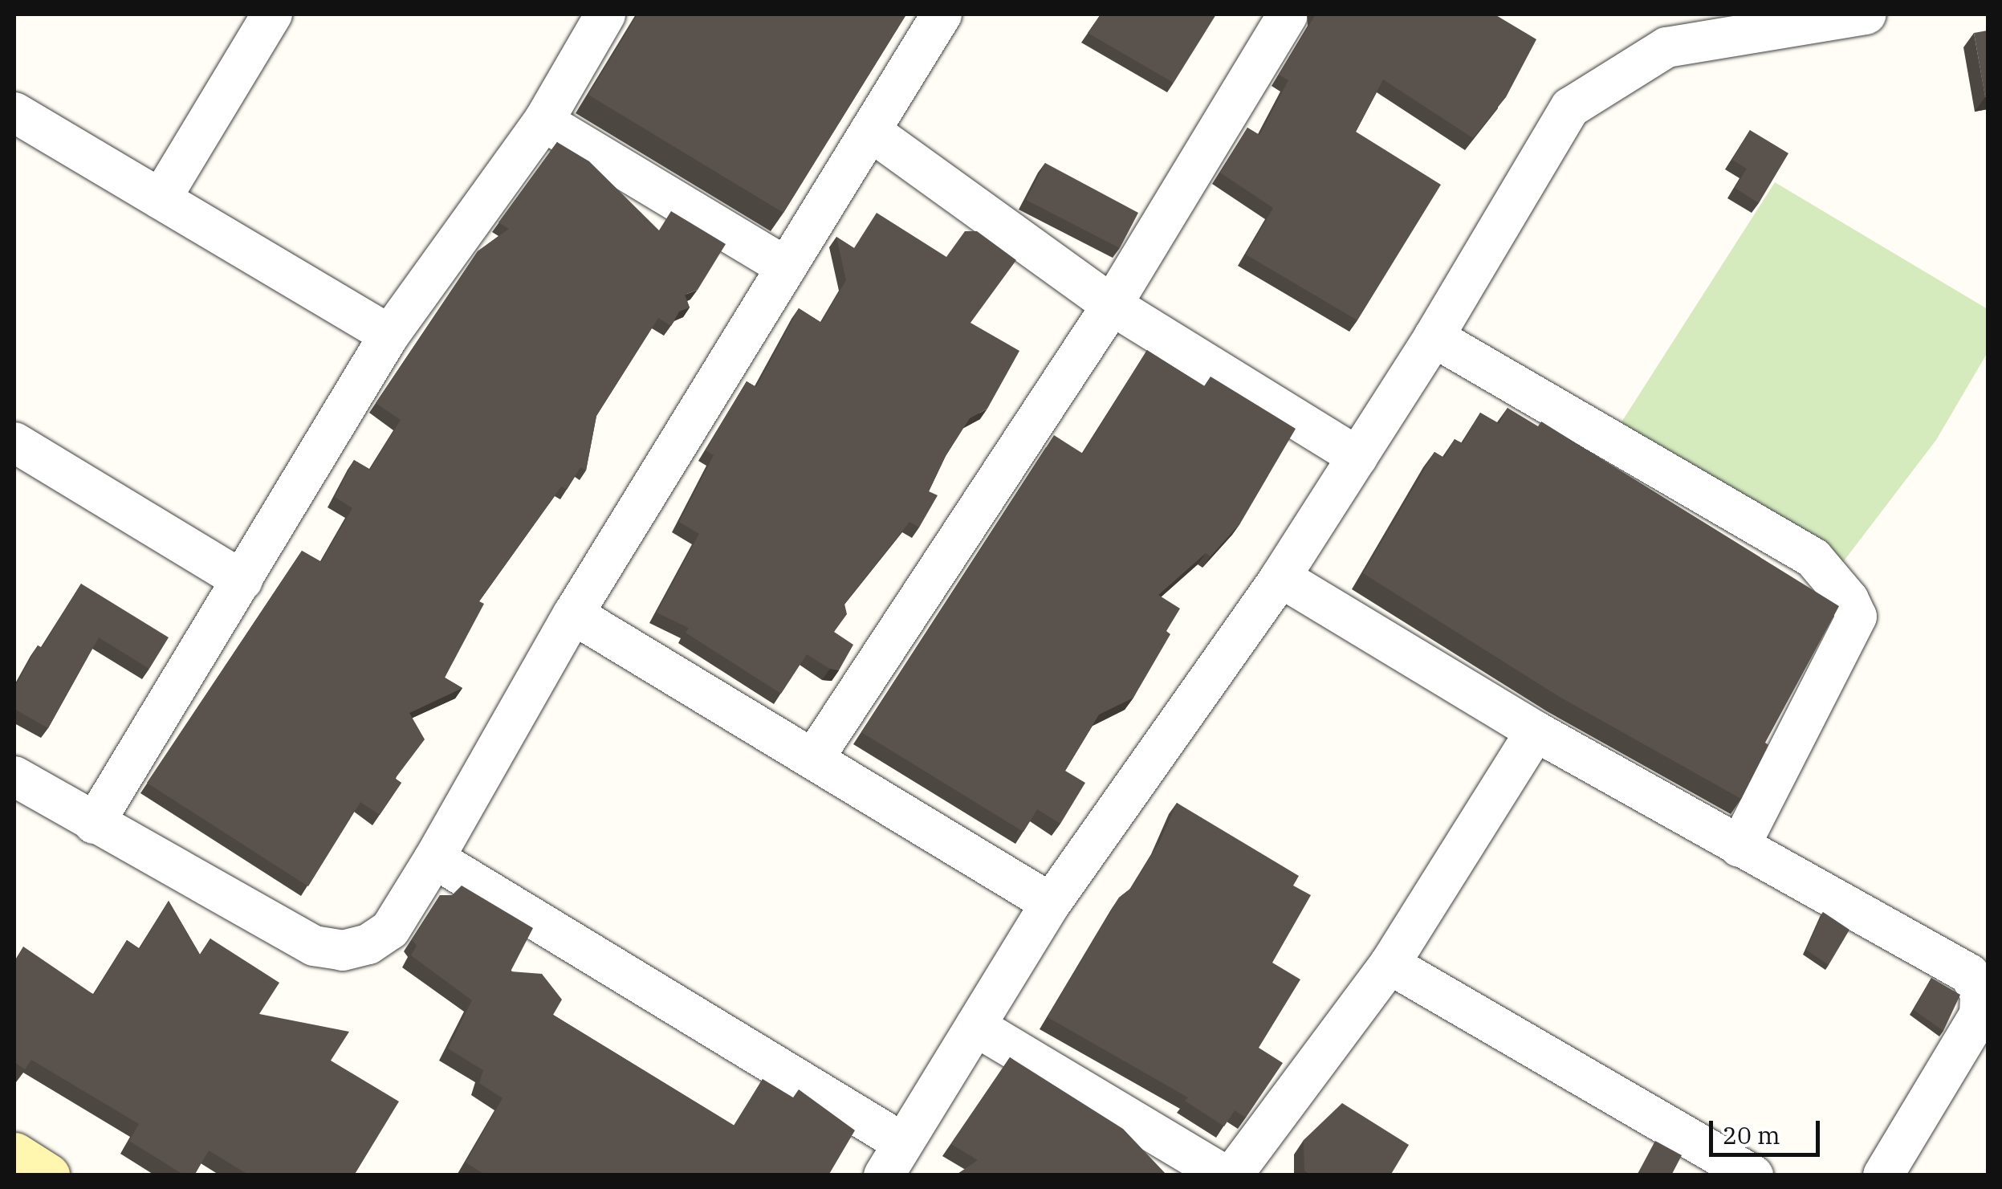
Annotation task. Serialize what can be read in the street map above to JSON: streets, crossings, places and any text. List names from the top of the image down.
{
  "scale_bar": "20 m"
}
